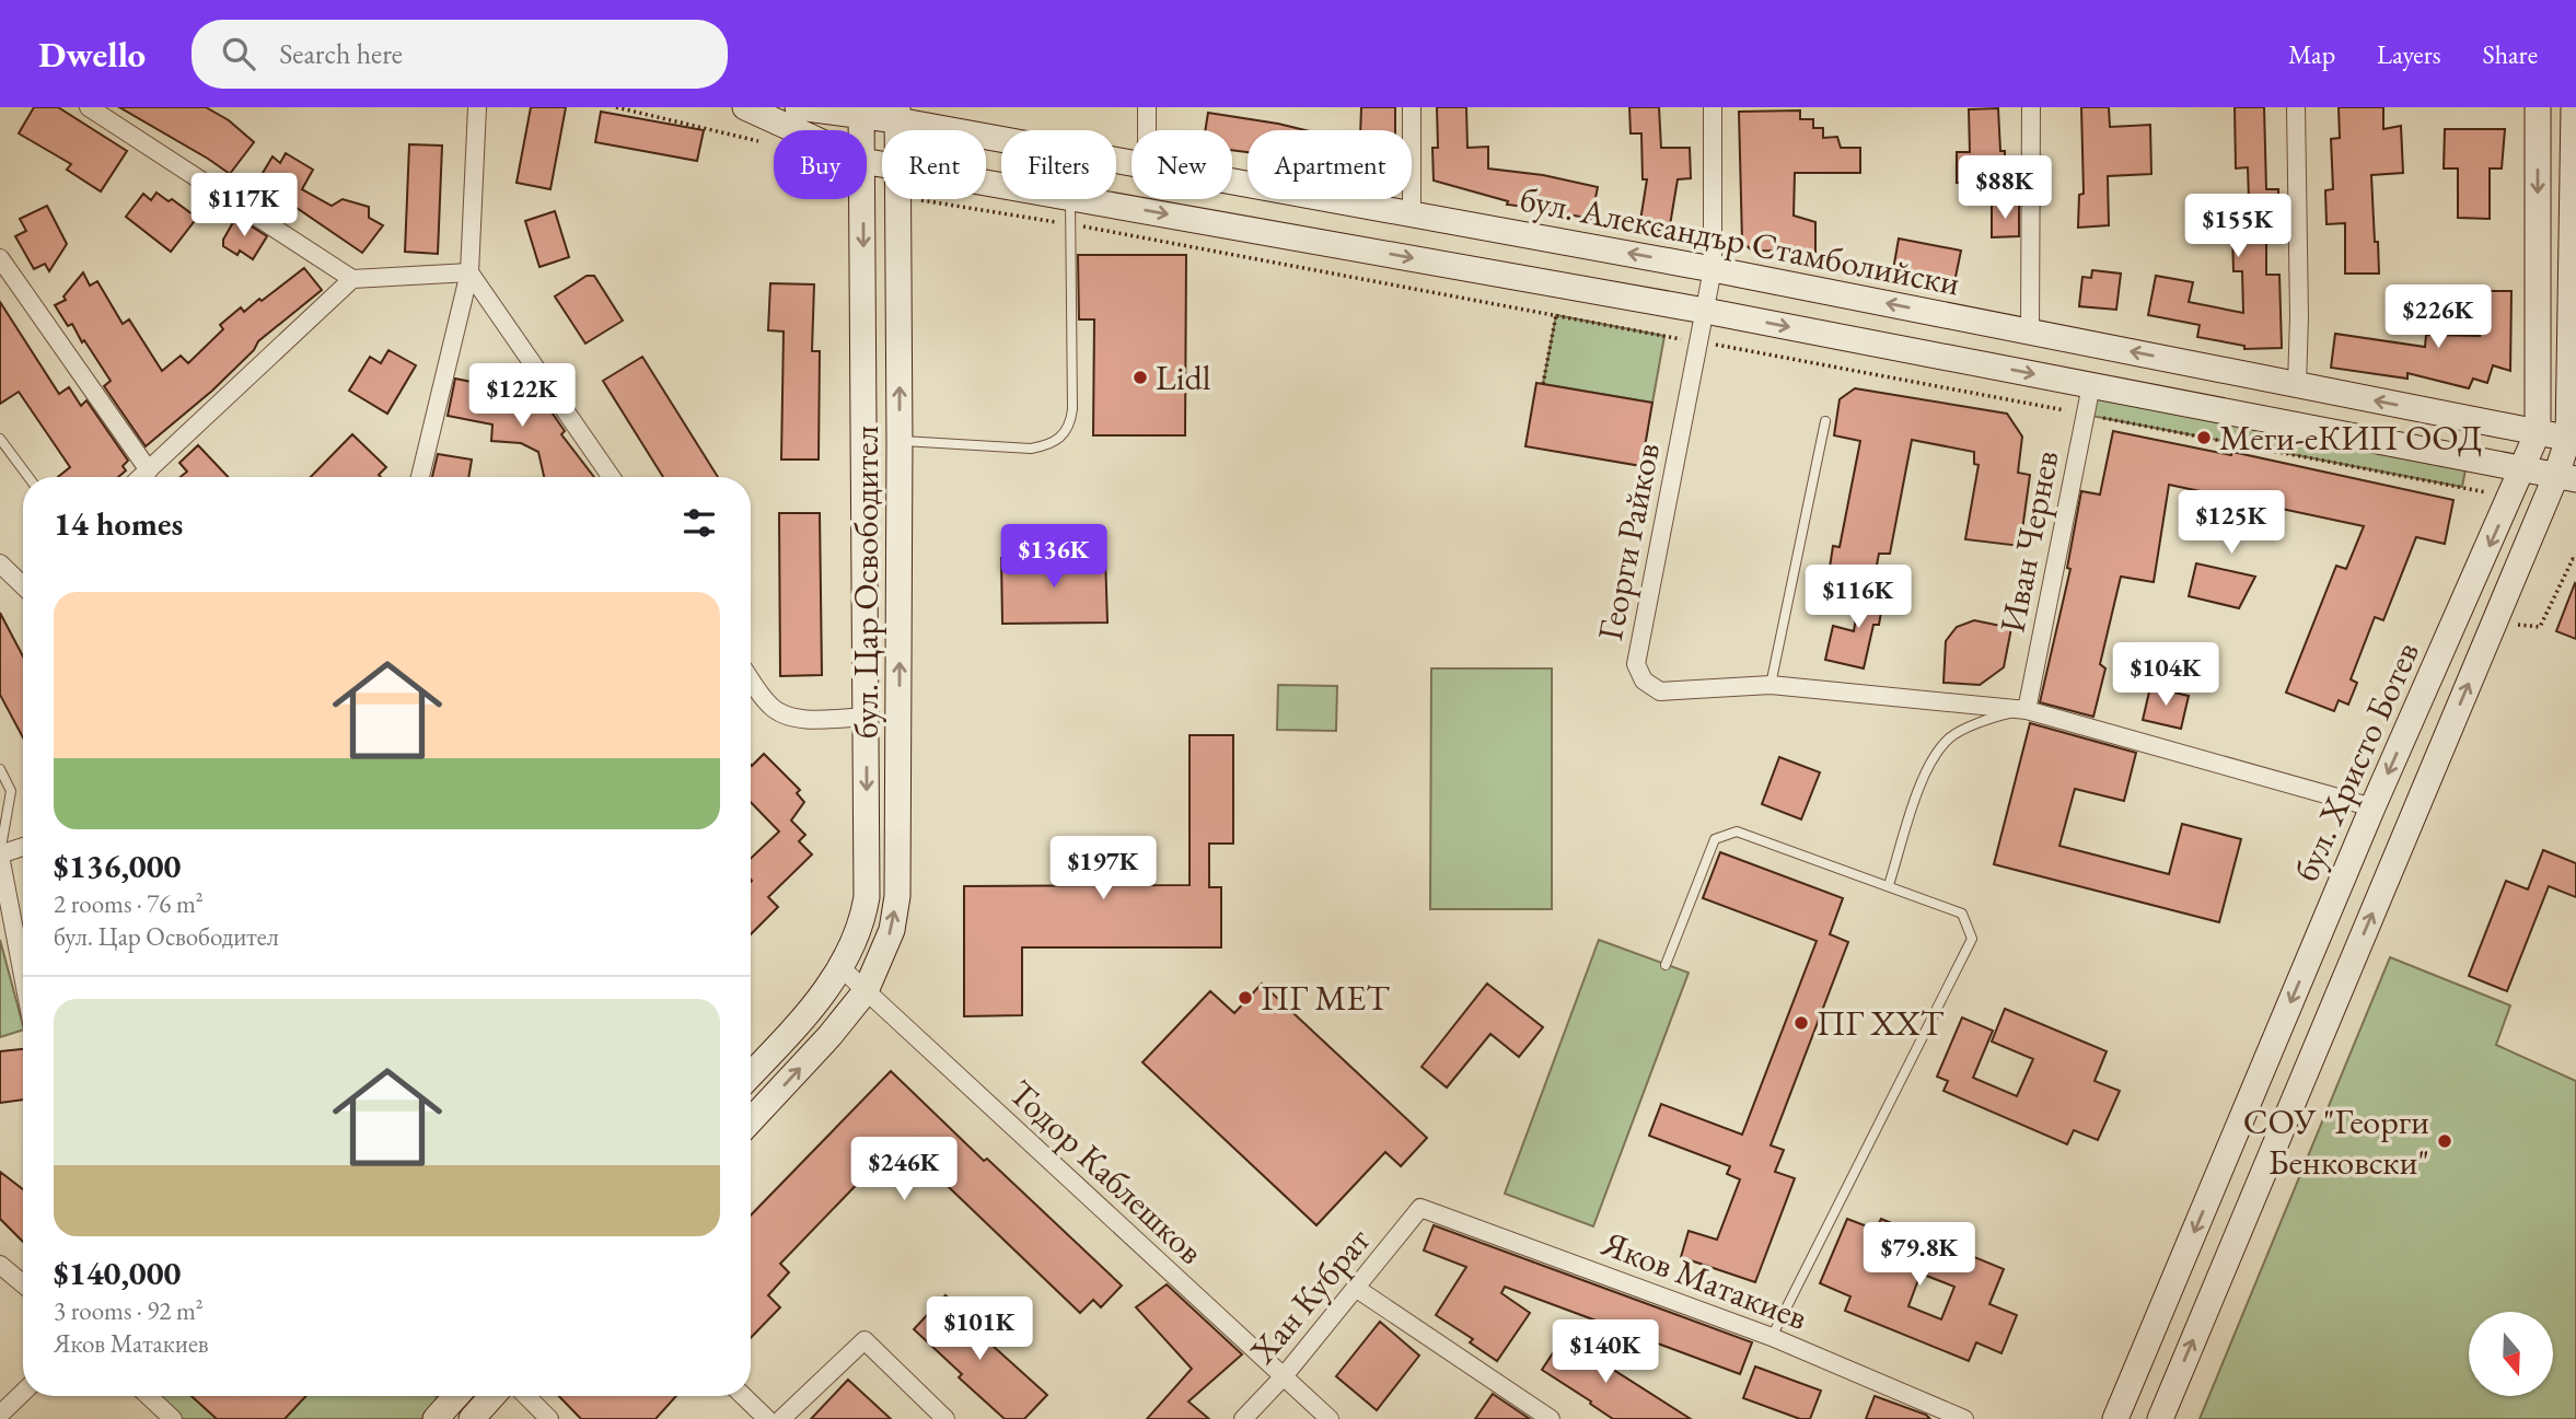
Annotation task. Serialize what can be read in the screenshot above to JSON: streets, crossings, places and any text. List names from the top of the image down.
{
  "streets": {
    "street": [
      "бул. Александър Стамболийски",
      "Георги Райков",
      "Иван Чернев",
      "бул. Цар Освободител",
      "бул. Христо Ботев",
      "Тодор Каблешков",
      "Яков Матакиев",
      "Хан Кубрат"
    ]
  },
  "crossings": [
    ["бул. Александър Стамболийски", "Георги Райков"],
    ["бул. Александър Стамболийски", "бул. Цар Освободител"],
    ["бул. Александър Стамболийски", "бул. Христо Ботев"],
    ["Георги Райков", "Иван Чернев"],
    ["Георги Райков", "бул. Христо Ботев"],
    ["бул. Цар Освободител", "Тодор Каблешков"],
    ["Тодор Каблешков", "Хан Кубрат"],
    ["Яков Матакиев", "Хан Кубрат"]
  ],
  "places": [
    "Lidl",
    "Меги-еКИП ООД",
    "ПГ МЕТ",
    "ПГ ХХТ",
    "СОУ \"Георги Бенковски\""
  ],
  "north": "bottom",
  "page": {
    "header": "Dwello",
    "search": "Search here",
    "nav": ["Map", "Layers", "Share"],
    "chip": [
      "Buy",
      "Rent",
      "Filters",
      "New",
      "Apartment"
    ],
    "price": [
      "$88K",
      "$117K",
      "$155K",
      "$226K",
      "$122K",
      "$125K",
      "$136K",
      "$116K",
      "$104K",
      "$197K",
      "$246K",
      "$79.8K",
      "$101K",
      "$140K"
    ],
    "heading": "14 homes",
    "list": [
      {
        "name": "$136,000",
        "note": "2 rooms · 76 m² · бул. Цар Освободител"
      },
      {
        "name": "$140,000",
        "note": "3 rooms · 92 m² · Яков Матакиев"
      }
    ]
  }
}
